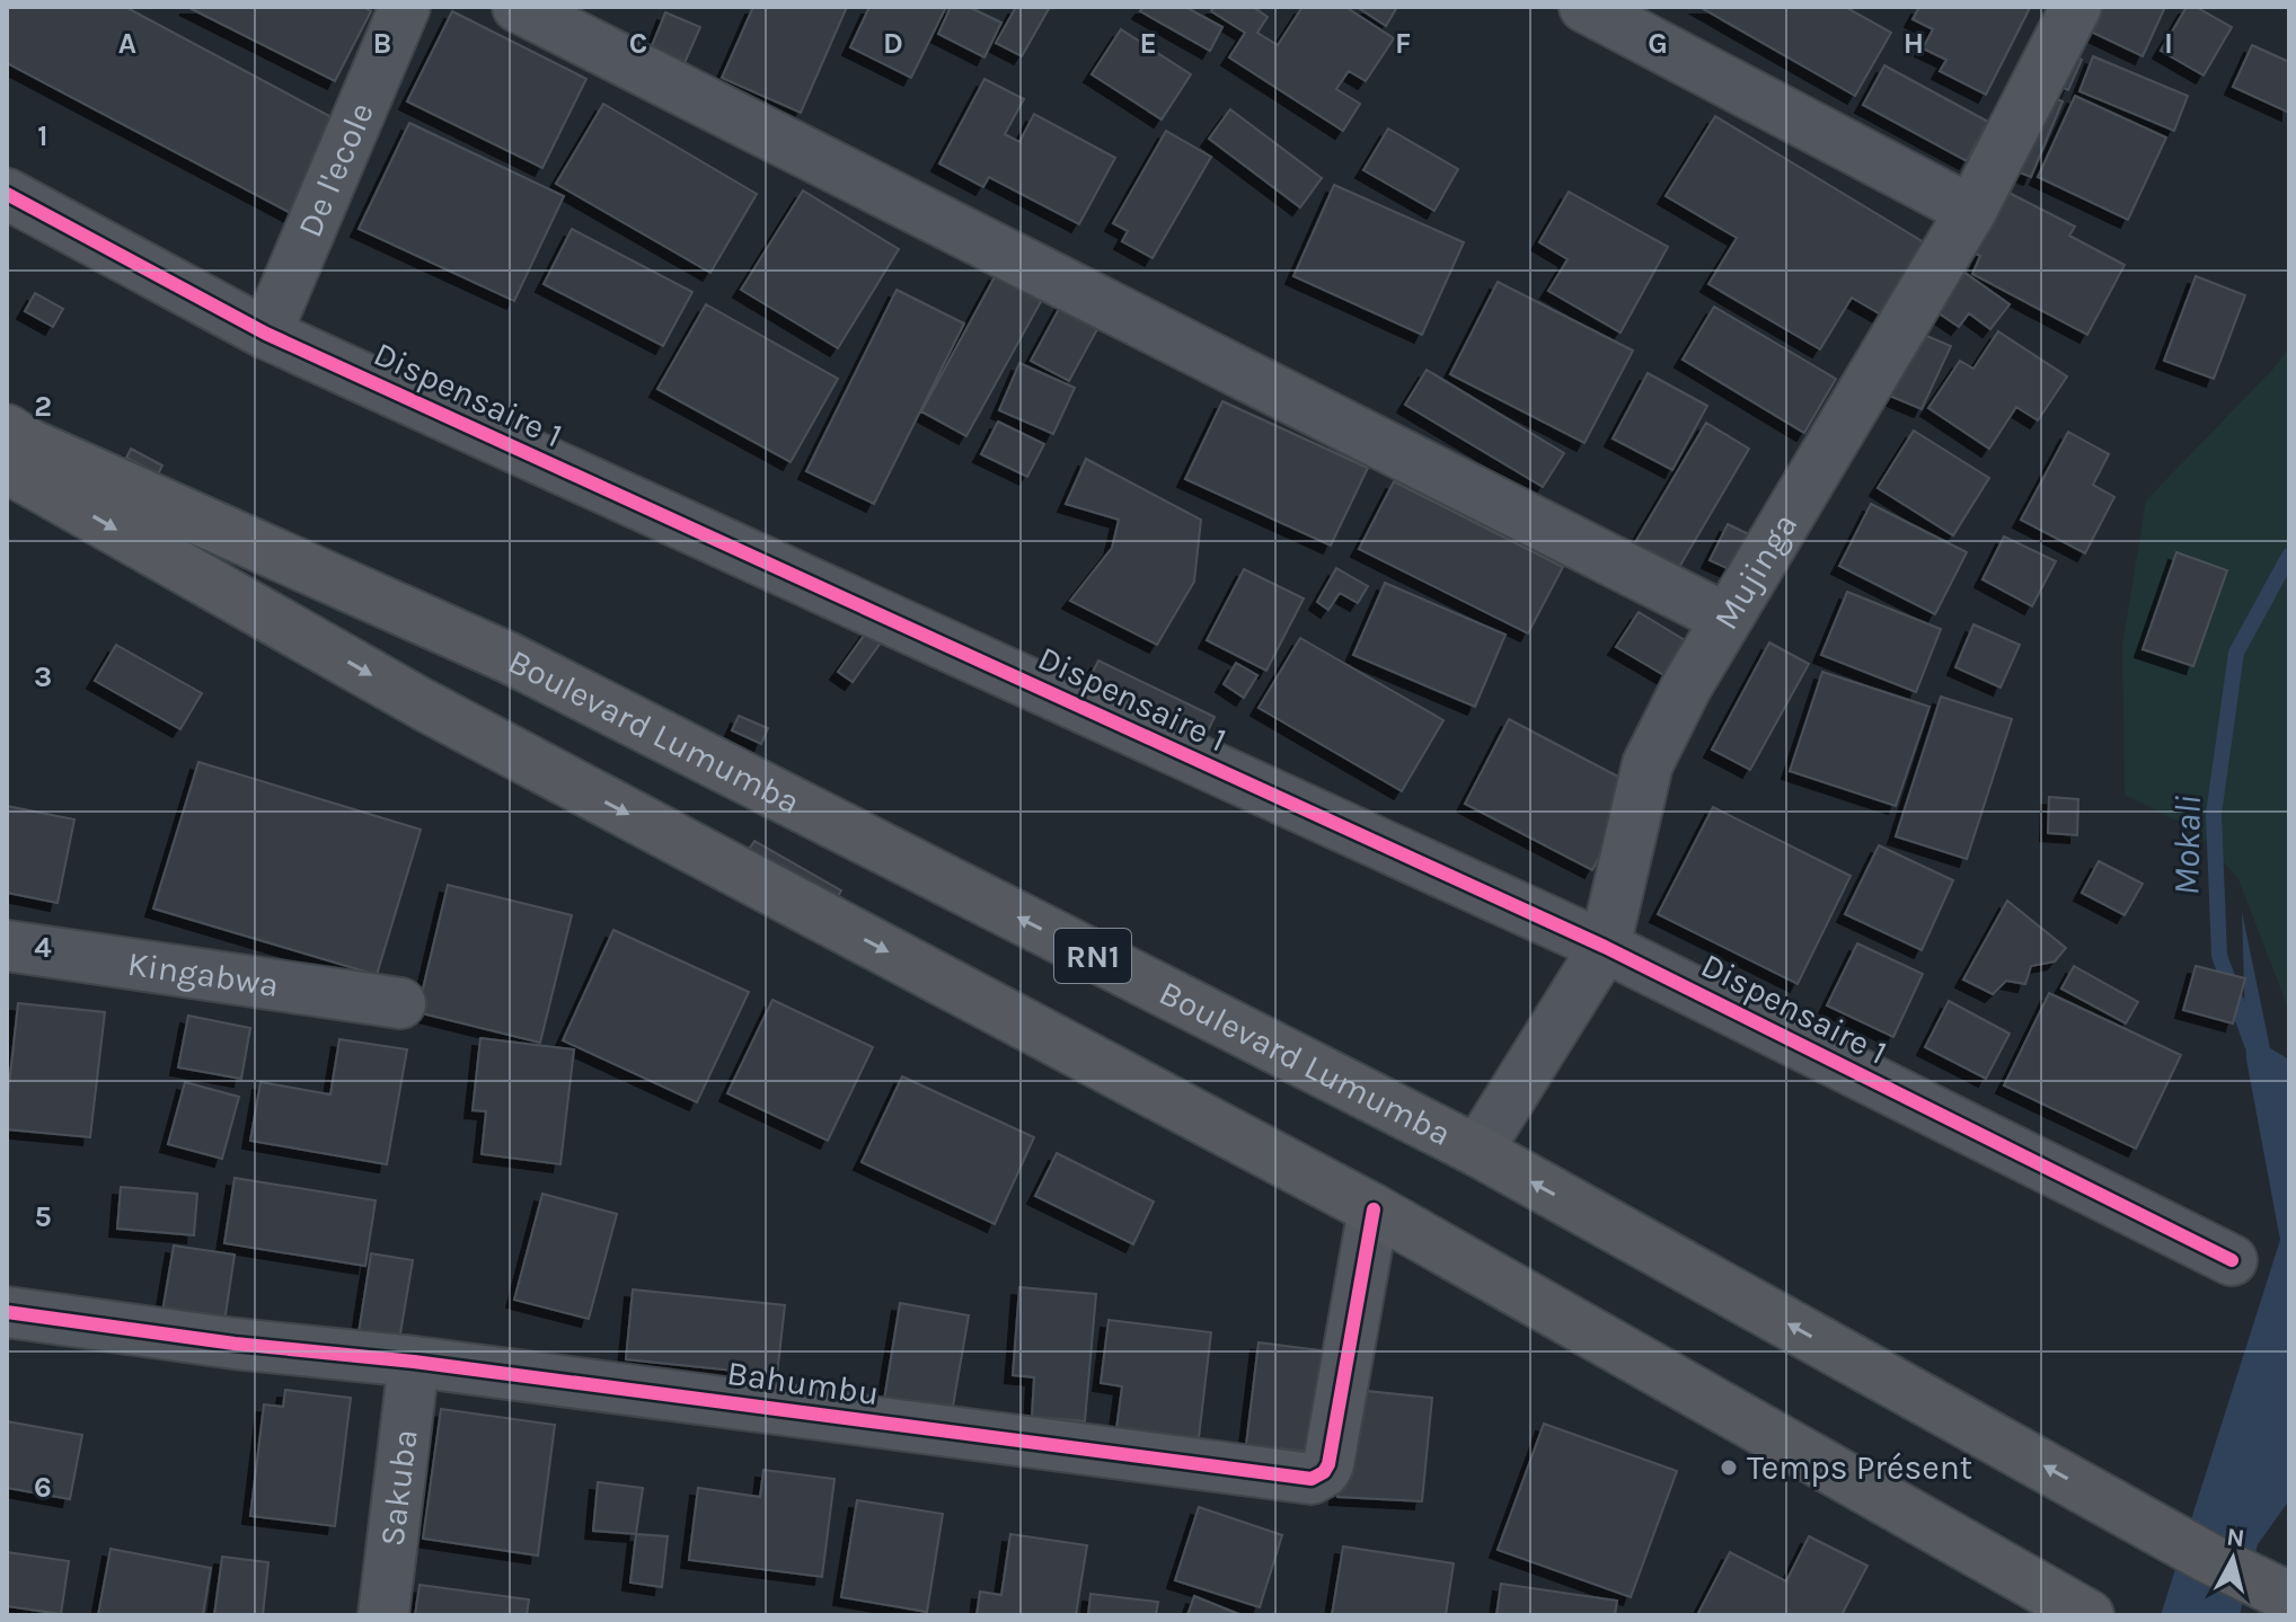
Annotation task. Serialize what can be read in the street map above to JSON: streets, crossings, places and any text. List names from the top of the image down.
{
  "streets": {
    "highway": ["Boulevard Lumumba", "RN1"],
    "street": [
      "De l'ecole",
      "Dispensaire 1",
      "Mujinga",
      "Kingabwa",
      "Bahumbu",
      "Sakuba"
    ]
  },
  "crossings": [
    ["De l'ecole", "Dispensaire 1"],
    ["Dispensaire 1", "Mujinga"],
    ["Mujinga", "Boulevard Lumumba"],
    ["Boulevard Lumumba", "Bahumbu"],
    ["Bahumbu", "Sakuba"]
  ],
  "water": ["Mokali"],
  "places": ["Temps Présent"],
  "north": "top",
  "grid": {
    "columns": [
      "A",
      "B",
      "C",
      "D",
      "E",
      "F",
      "G",
      "H",
      "I"
    ],
    "rows": [
      "1",
      "2",
      "3",
      "4",
      "5",
      "6"
    ]
  }
}
